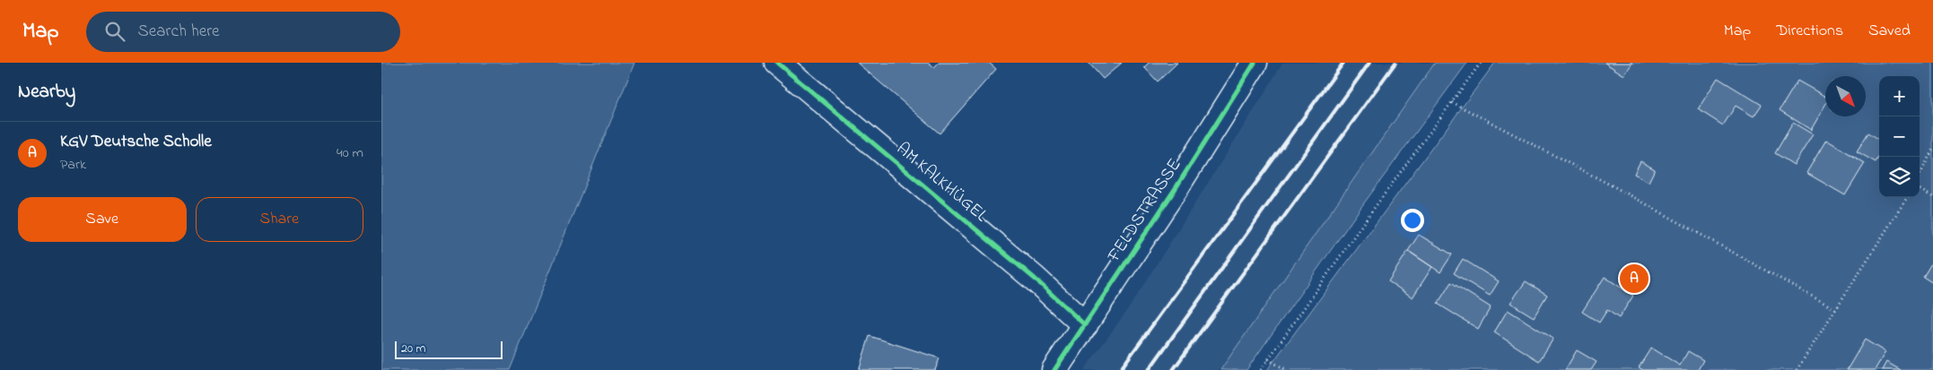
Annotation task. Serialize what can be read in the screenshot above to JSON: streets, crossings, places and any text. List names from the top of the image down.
{
  "streets": {
    "street": ["AM KALKHÜGEL", "FELDSTRASSE"]
  },
  "crossings": [
    ["AM KALKHÜGEL", "FELDSTRASSE"]
  ],
  "scale_bar": "20 m",
  "north": "bottom right",
  "page": {
    "header": "Map",
    "search": "Search here",
    "nav": ["Map", "Directions", "Saved"],
    "heading": "Nearby",
    "map_buttons": ["+", "−"],
    "list": [
      {
        "mark": "A",
        "name": "KGV Deutsche Scholle",
        "note": "Park",
        "value": "40 m"
      }
    ],
    "buttons": ["Save", "Share"],
    "pins": "A",
    "scale": "20 m"
  }
}
